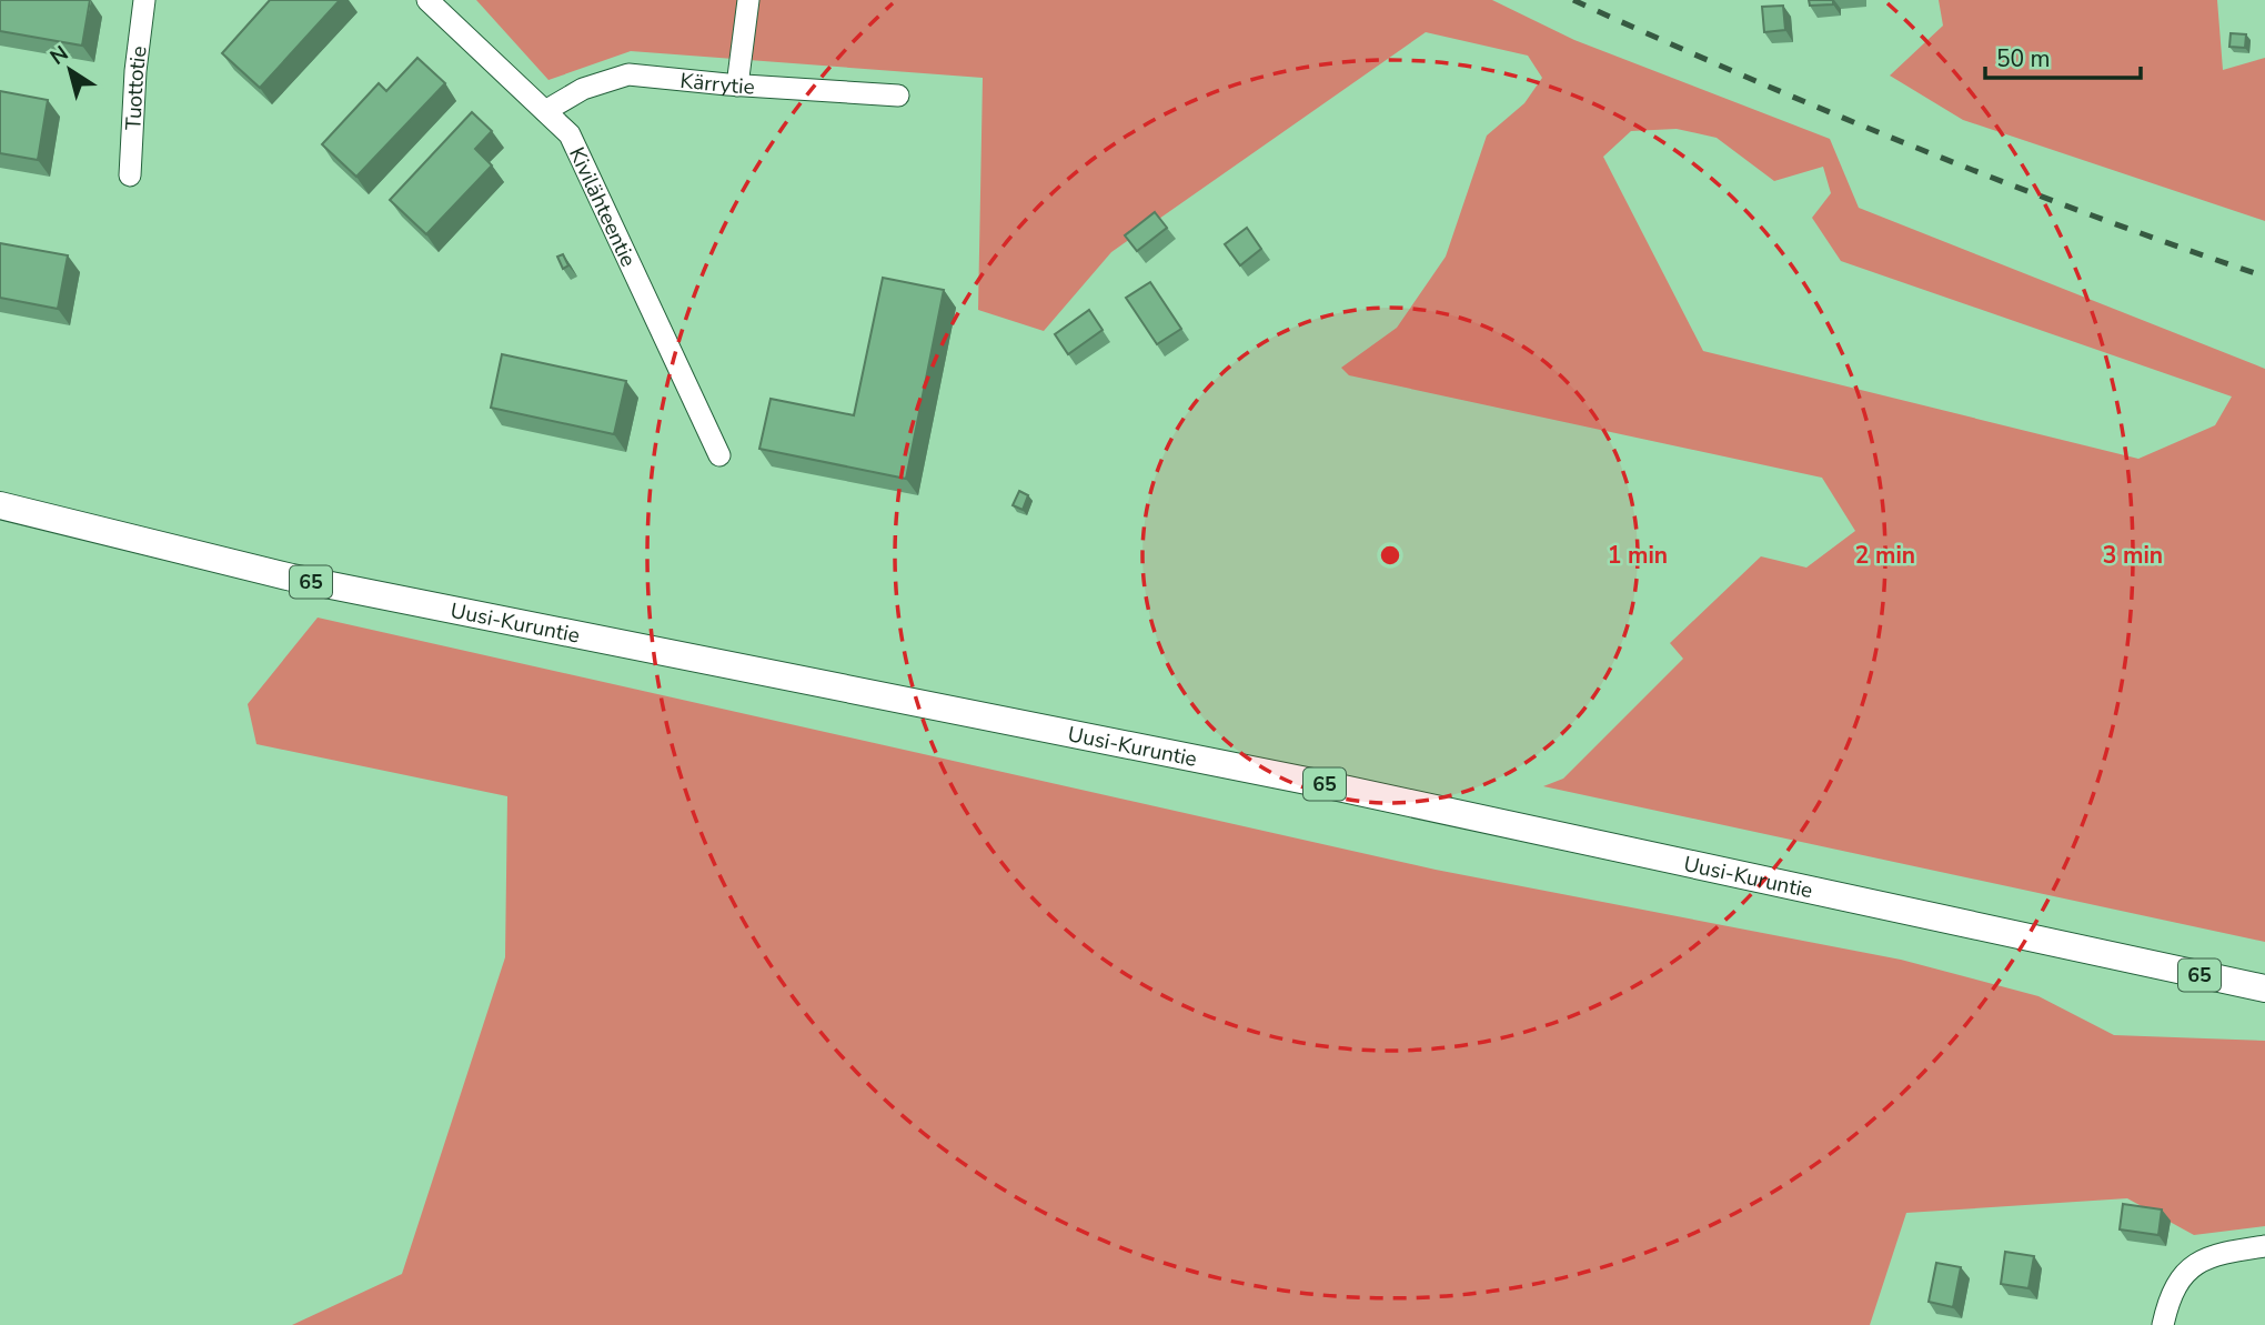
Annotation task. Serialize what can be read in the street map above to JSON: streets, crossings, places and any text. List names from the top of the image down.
{
  "streets": {
    "main road": ["65", "Uusi-Kuruntie"],
    "street": ["Kärrytie", "Tuottotie", "Kivilähteentie"]
  },
  "crossings": [
    ["Kärrytie", "Kivilähteentie"]
  ],
  "scale_bar": "50 m",
  "north": "top left",
  "rings": ["1 min", "2 min", "3 min"]
}
